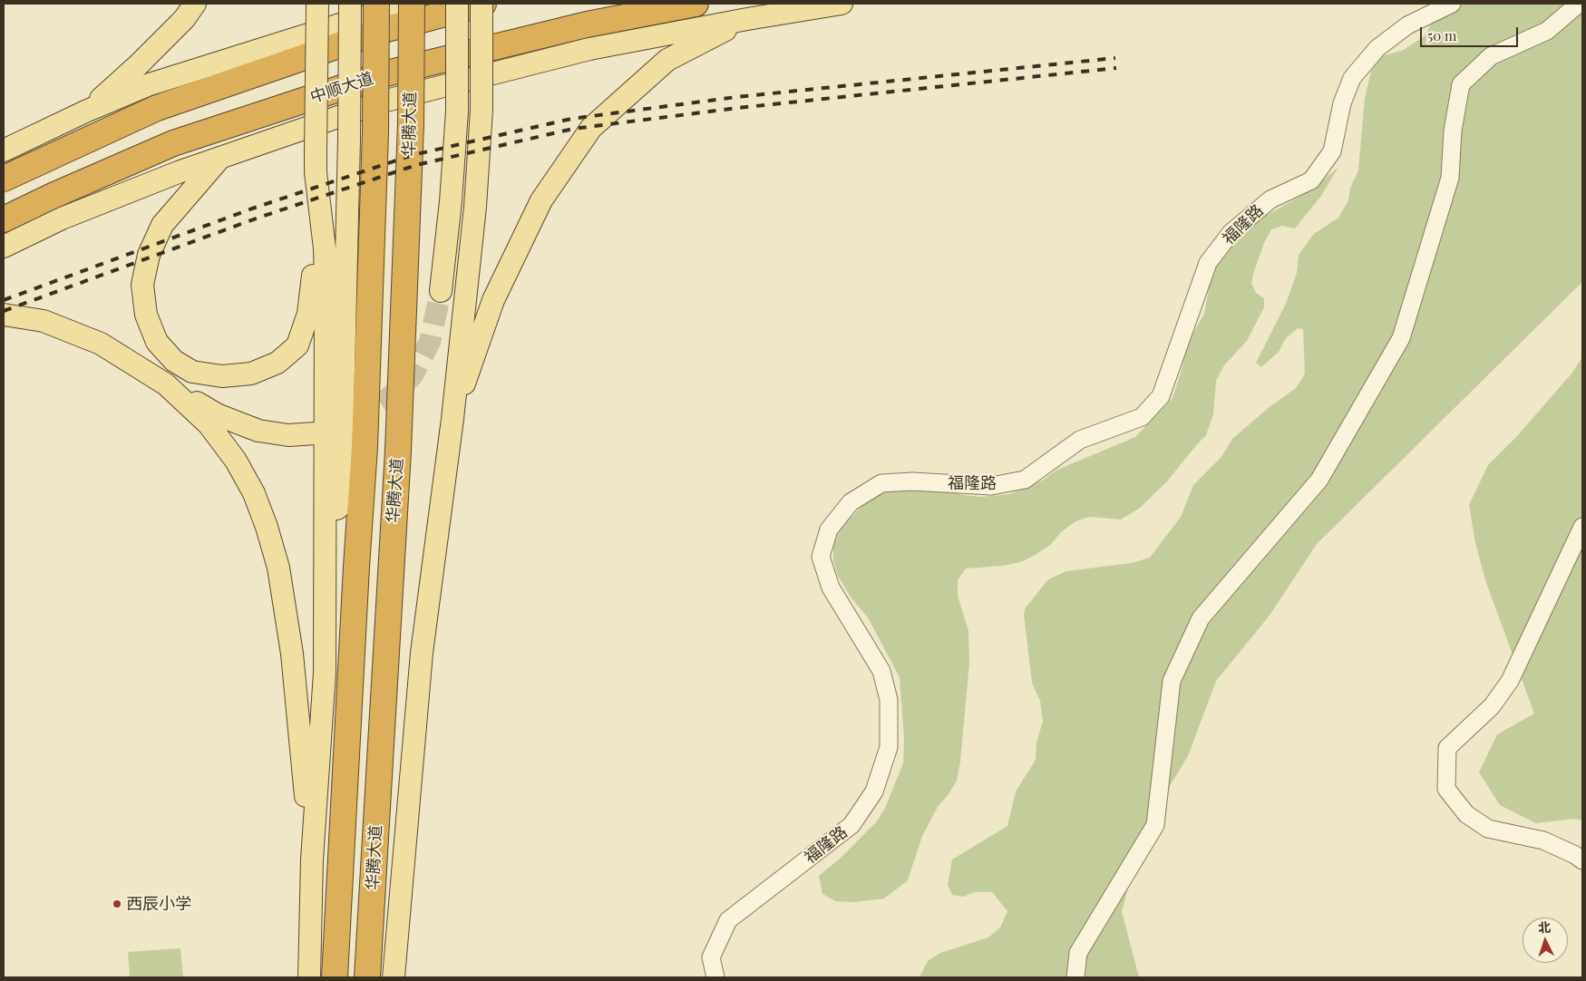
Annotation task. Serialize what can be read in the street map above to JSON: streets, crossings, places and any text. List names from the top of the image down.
{
  "streets": {
    "highway": ["中顺大道", "华腾大道"],
    "street": ["福隆路"]
  },
  "places": ["西辰小学"],
  "scale_bar": "50 m",
  "north": "top"
}
